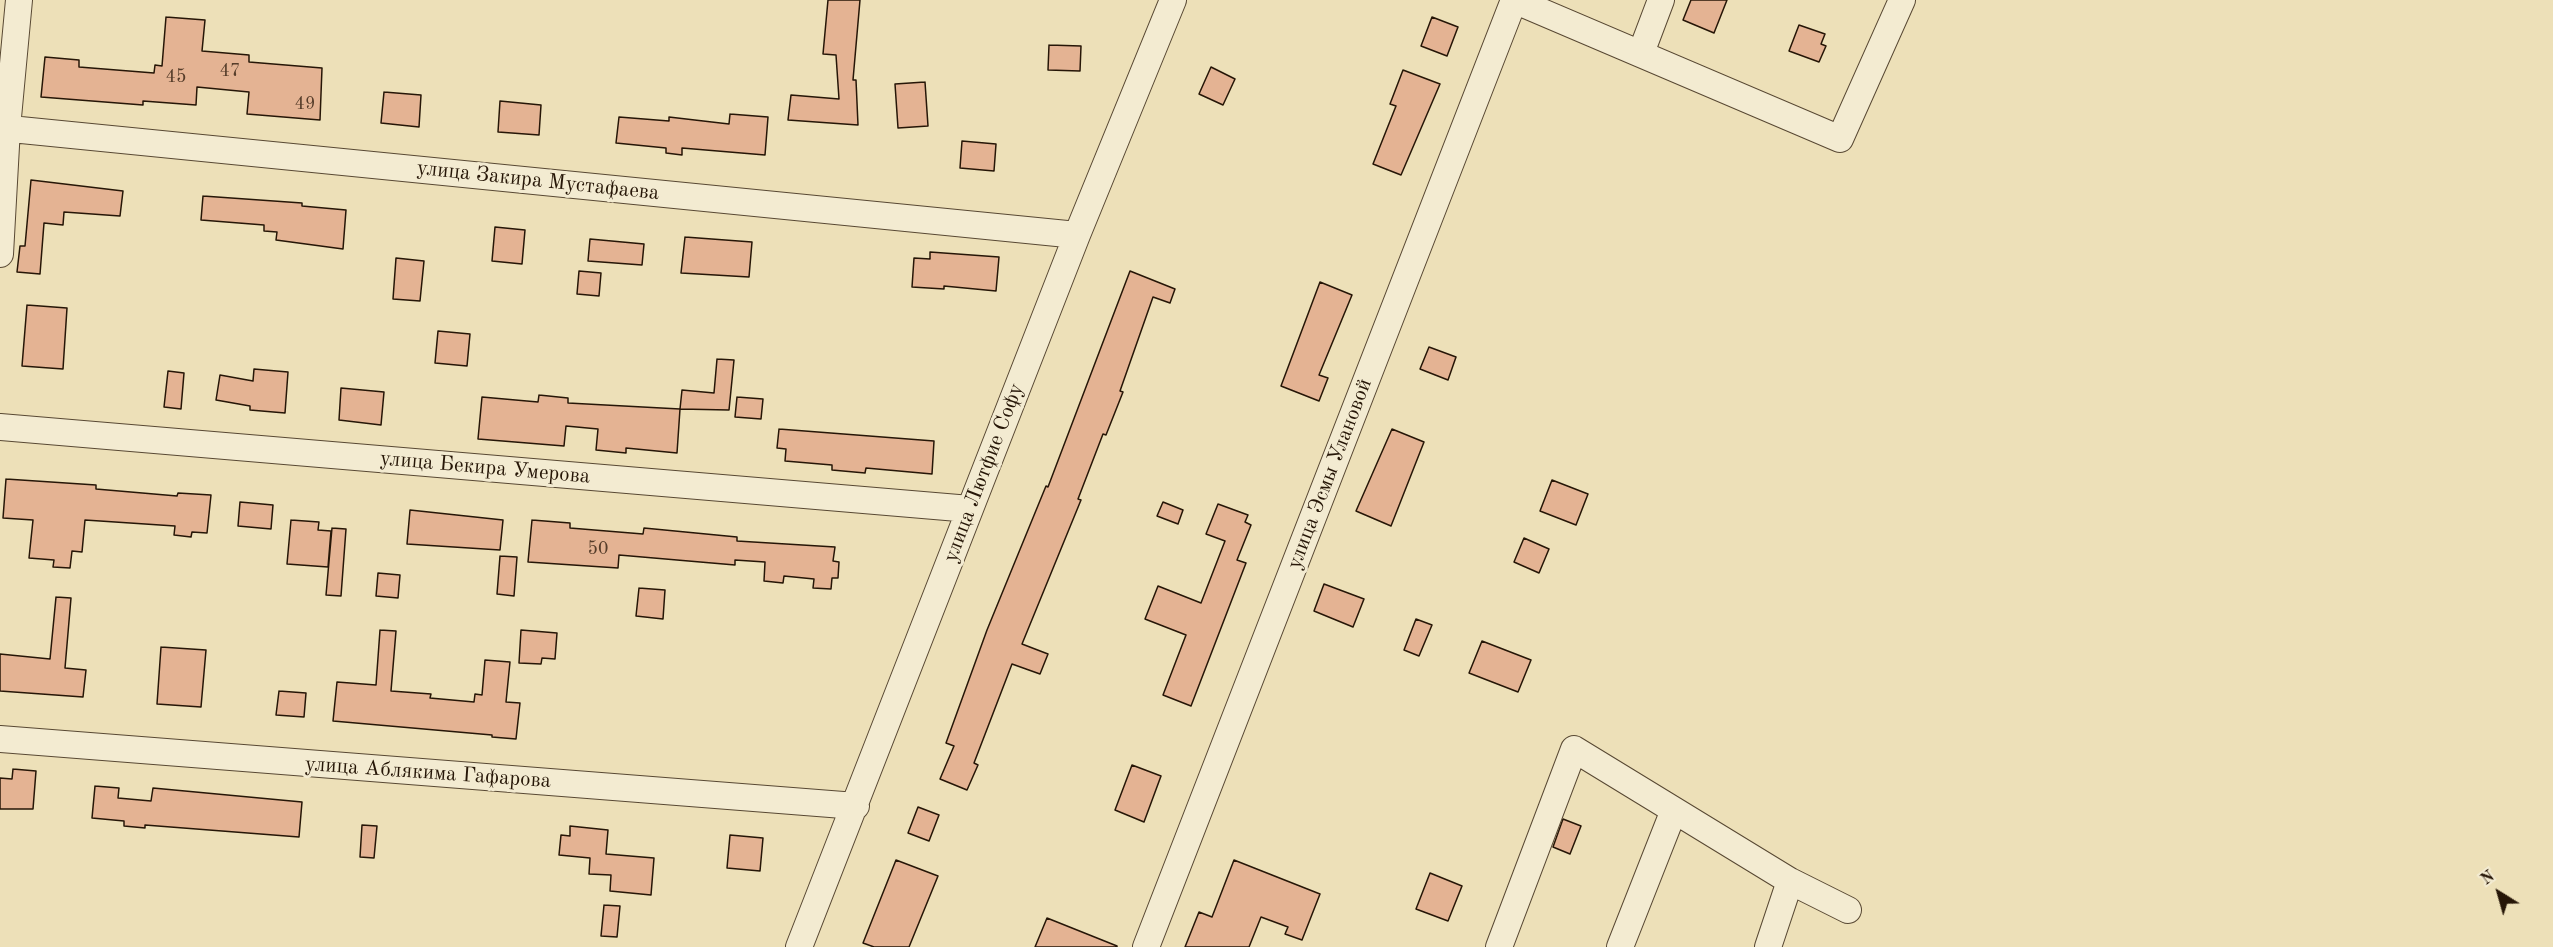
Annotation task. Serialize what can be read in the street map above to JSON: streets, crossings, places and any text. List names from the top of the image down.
{
  "streets": {
    "street": [
      "улица Закира Мустафаева",
      "улица Бекира Умерова",
      "улица Лютфие Софу",
      "улица Эсмы Улановой",
      "улица Аблякима Гафарова"
    ]
  },
  "crossings": [
    ["улица Закира Мустафаева", "улица Лютфие Софу"],
    ["улица Бекира Умерова", "улица Лютфие Софу"],
    ["улица Лютфие Софу", "улица Аблякима Гафарова"]
  ],
  "house_numbers": [
    "47",
    "45",
    "49",
    "50"
  ],
  "north": "top left"
}
